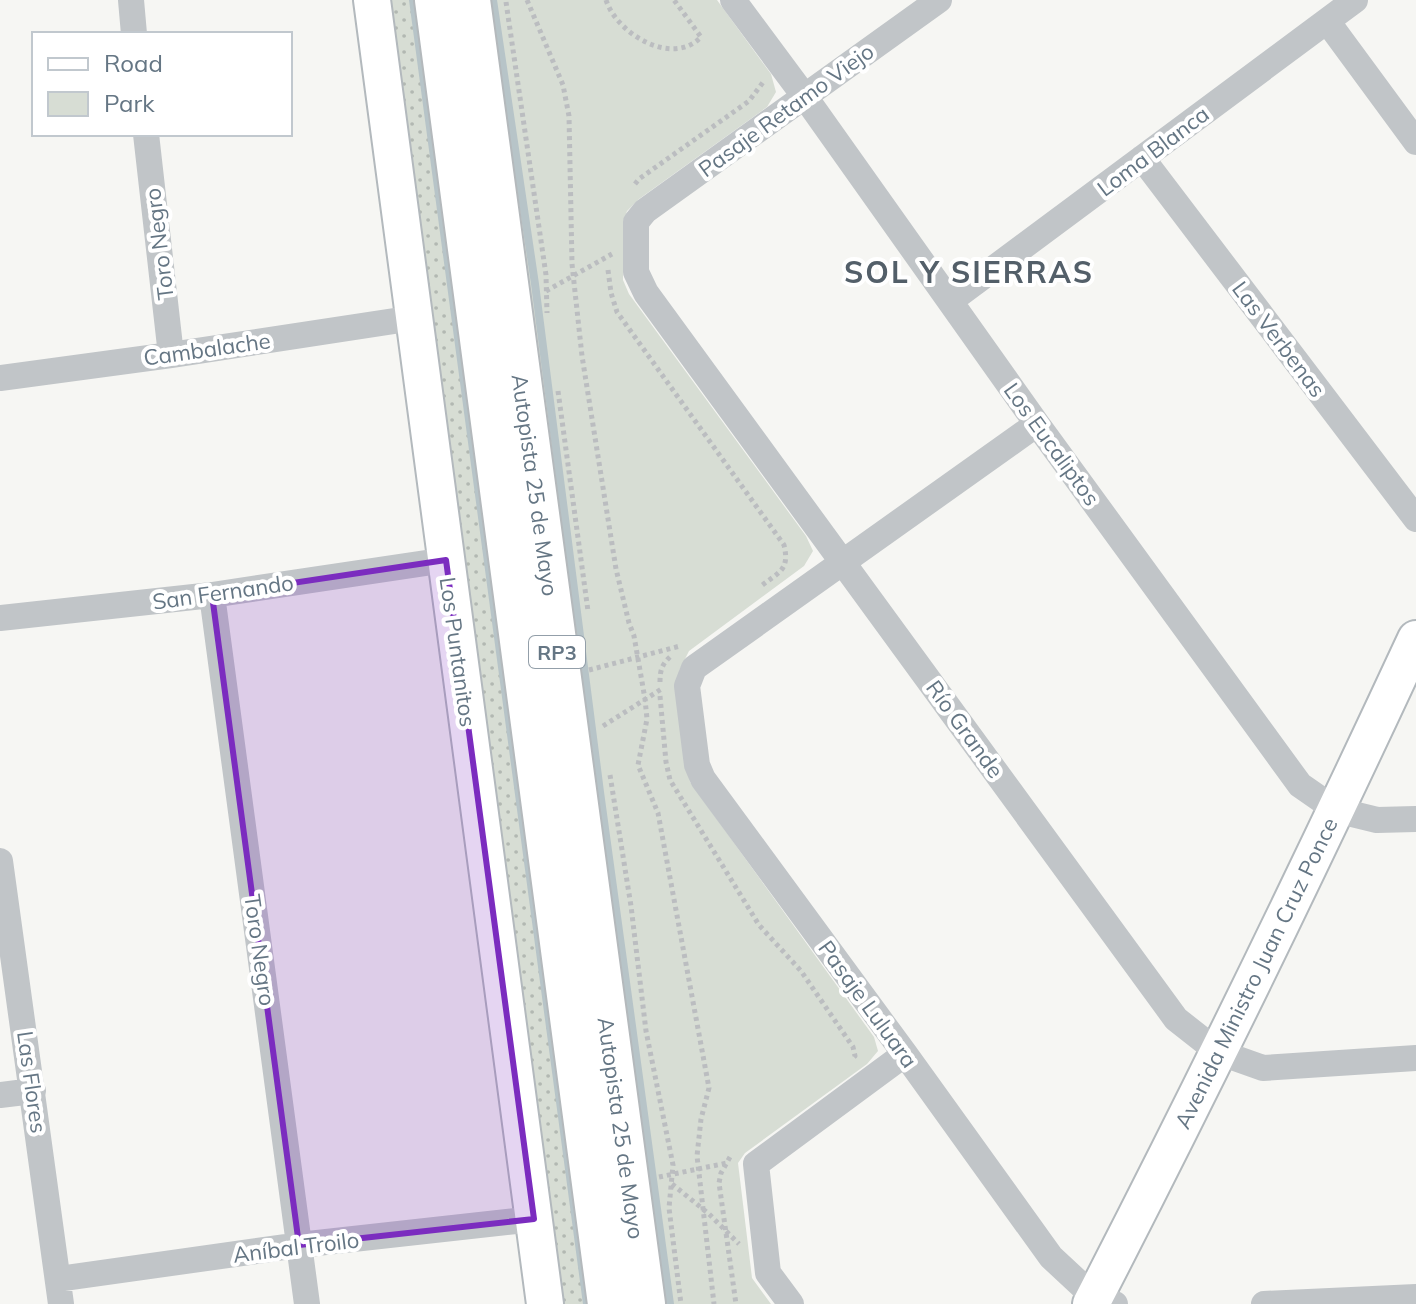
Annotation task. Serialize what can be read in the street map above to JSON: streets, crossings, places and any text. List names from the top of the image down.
{
  "streets": {
    "main road": ["Autopista 25 de Mayo", "RP3"],
    "street": [
      "Pasaje Retamo Viejo",
      "Loma Blanca",
      "Toro Negro",
      "Las Verbenas",
      "Cambalache",
      "Los Eucaliptos",
      "San Fernando",
      "Los Puntanitos",
      "Río Grande",
      "Avenida Ministro Juan Cruz Ponce",
      "Pasaje Luluara",
      "Las Flores",
      "Aníbal Troilo"
    ]
  },
  "crossings": [
    ["Pasaje Retamo Viejo", "Los Eucaliptos"],
    ["Pasaje Retamo Viejo", "Río Grande"],
    ["Loma Blanca", "Las Verbenas"],
    ["Loma Blanca", "Los Eucaliptos"],
    ["Toro Negro", "Cambalache"],
    ["Toro Negro", "San Fernando"],
    ["Toro Negro", "Aníbal Troilo"],
    ["Cambalache", "Los Puntanitos"],
    ["Los Eucaliptos", "Avenida Ministro Juan Cruz Ponce"],
    ["San Fernando", "Los Puntanitos"],
    ["Los Puntanitos", "Aníbal Troilo"],
    ["Río Grande", "Avenida Ministro Juan Cruz Ponce"],
    ["Avenida Ministro Juan Cruz Ponce", "Pasaje Luluara"],
    ["Las Flores", "Aníbal Troilo"]
  ],
  "districts": ["SOL Y SIERRAS"],
  "legend": ["Road", "Park"]
}
